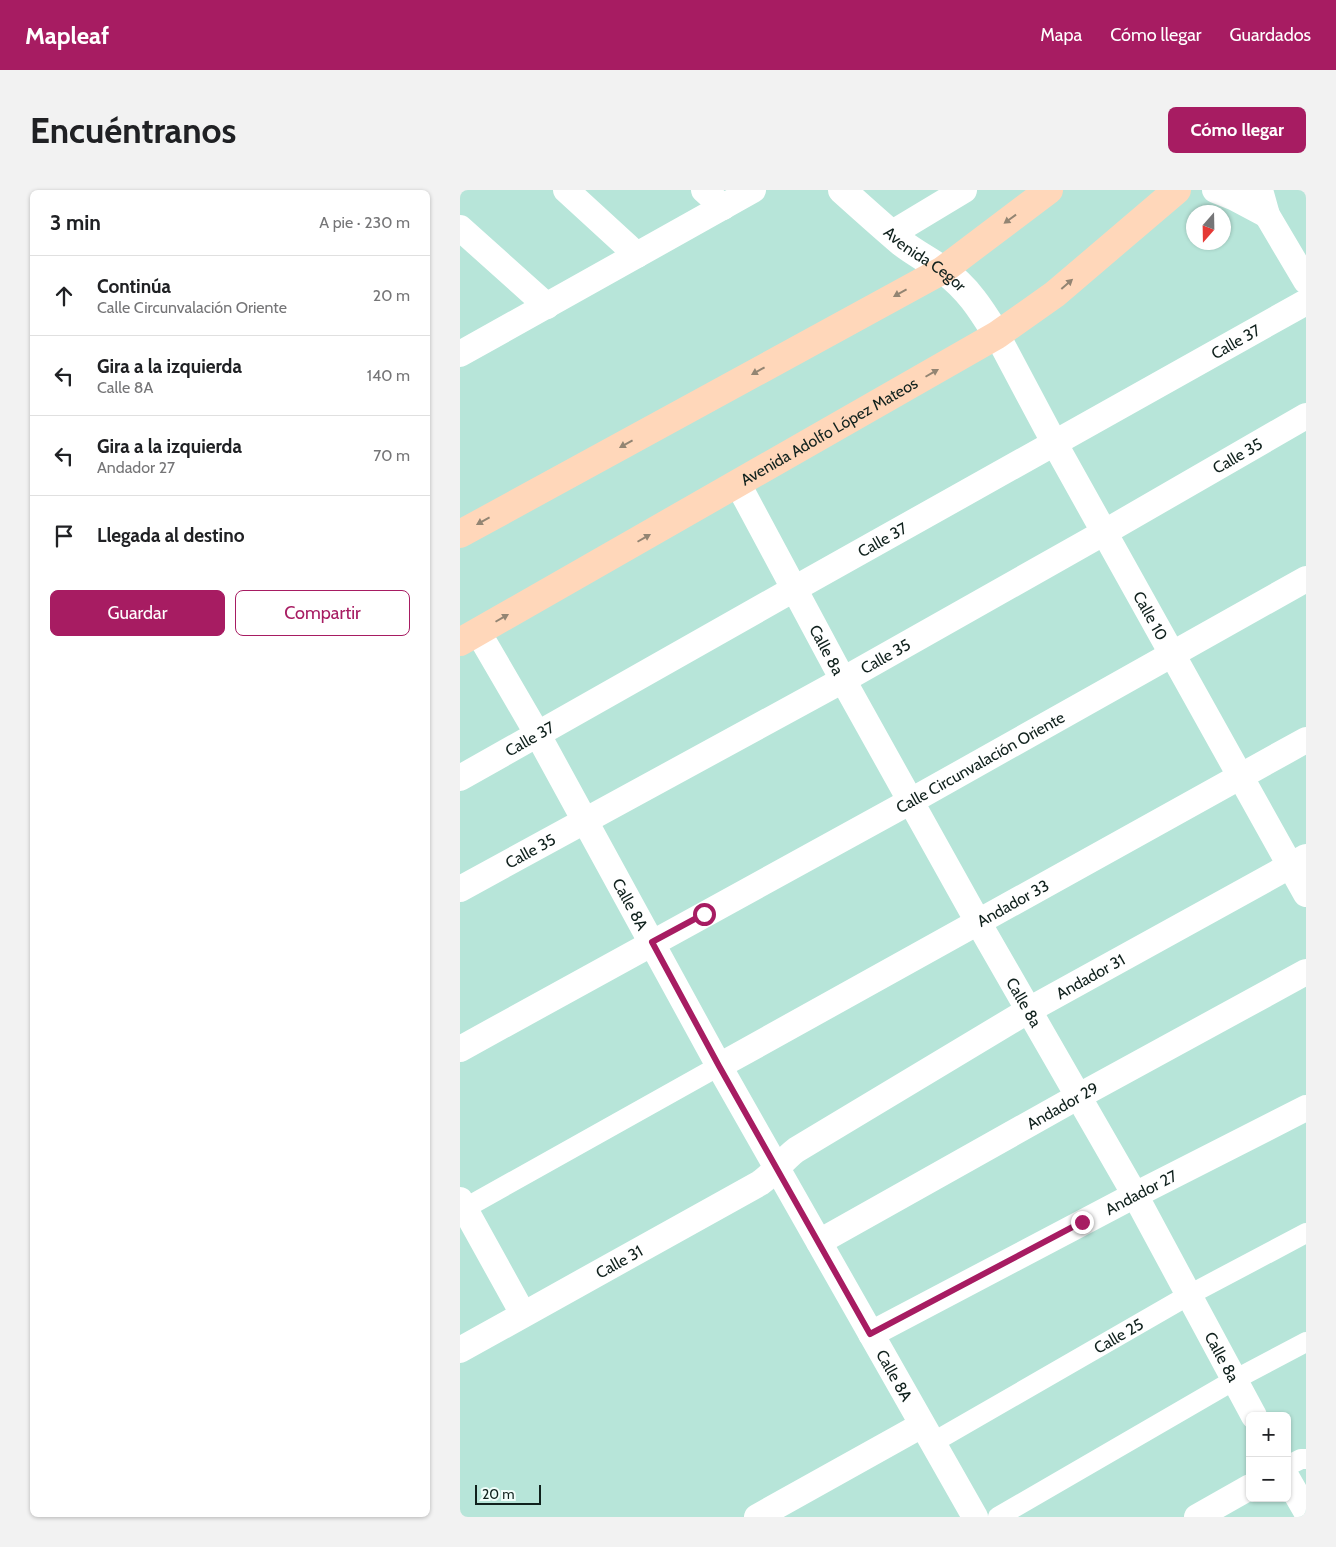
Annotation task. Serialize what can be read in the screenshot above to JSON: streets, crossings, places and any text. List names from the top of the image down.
{
  "streets": {
    "main road": ["Avenida Adolfo López Mateos"],
    "street": [
      "Avenida Cegor",
      "Calle 37",
      "Calle 35",
      "Calle 10",
      "Calle 8a",
      "Calle Circunvalación Oriente",
      "Andador 33",
      "Calle 8A",
      "Andador 31",
      "Andador 29",
      "Andador 27",
      "Calle 31",
      "Calle 25"
    ]
  },
  "crossings": [
    ["Avenida Cegor", "Avenida Adolfo López Mateos"],
    ["Avenida Cegor", "Calle 10"],
    ["Calle 37", "Calle 10"],
    ["Calle 37", "Calle 8a"],
    ["Calle 37", "Calle 8A"],
    ["Avenida Adolfo López Mateos", "Calle 10"],
    ["Avenida Adolfo López Mateos", "Calle 8A"],
    ["Calle 35", "Calle 10"],
    ["Calle 35", "Calle 8a"],
    ["Calle 35", "Calle 8A"],
    ["Calle 10", "Calle Circunvalación Oriente"],
    ["Calle 10", "Andador 33"],
    ["Calle 10", "Andador 31"],
    ["Calle 8a", "Calle Circunvalación Oriente"],
    ["Calle 8a", "Andador 33"],
    ["Calle 8a", "Andador 31"],
    ["Calle 8a", "Andador 29"],
    ["Calle 8a", "Andador 27"],
    ["Calle 8a", "Calle 25"],
    ["Calle Circunvalación Oriente", "Calle 8A"],
    ["Andador 33", "Calle 8A"],
    ["Calle 8A", "Andador 31"],
    ["Calle 8A", "Andador 29"],
    ["Calle 8A", "Andador 27"],
    ["Calle 8A", "Calle 31"],
    ["Calle 8A", "Calle 25"],
    ["Andador 31", "Calle 31"]
  ],
  "scale_bar": "20 m",
  "north": "bottom",
  "page": {
    "header": "Mapleaf",
    "nav": ["Mapa", "Cómo llegar", "Guardados"],
    "buttons": [
      "Cómo llegar",
      ["Guardar", "Compartir"]
    ],
    "title": "Encuéntranos",
    "heading": ["3 min", "A pie · 230 m"],
    "list": [
      ["Continúa", "Calle Circunvalación Oriente", "20 m"],
      ["Gira a la izquierda", "Calle 8A", "140 m"],
      ["Gira a la izquierda", "Andador 27", "70 m"],
      "Llegada al destino"
    ],
    "map_buttons": ["+", "−"],
    "scale": "20 m"
  }
}
